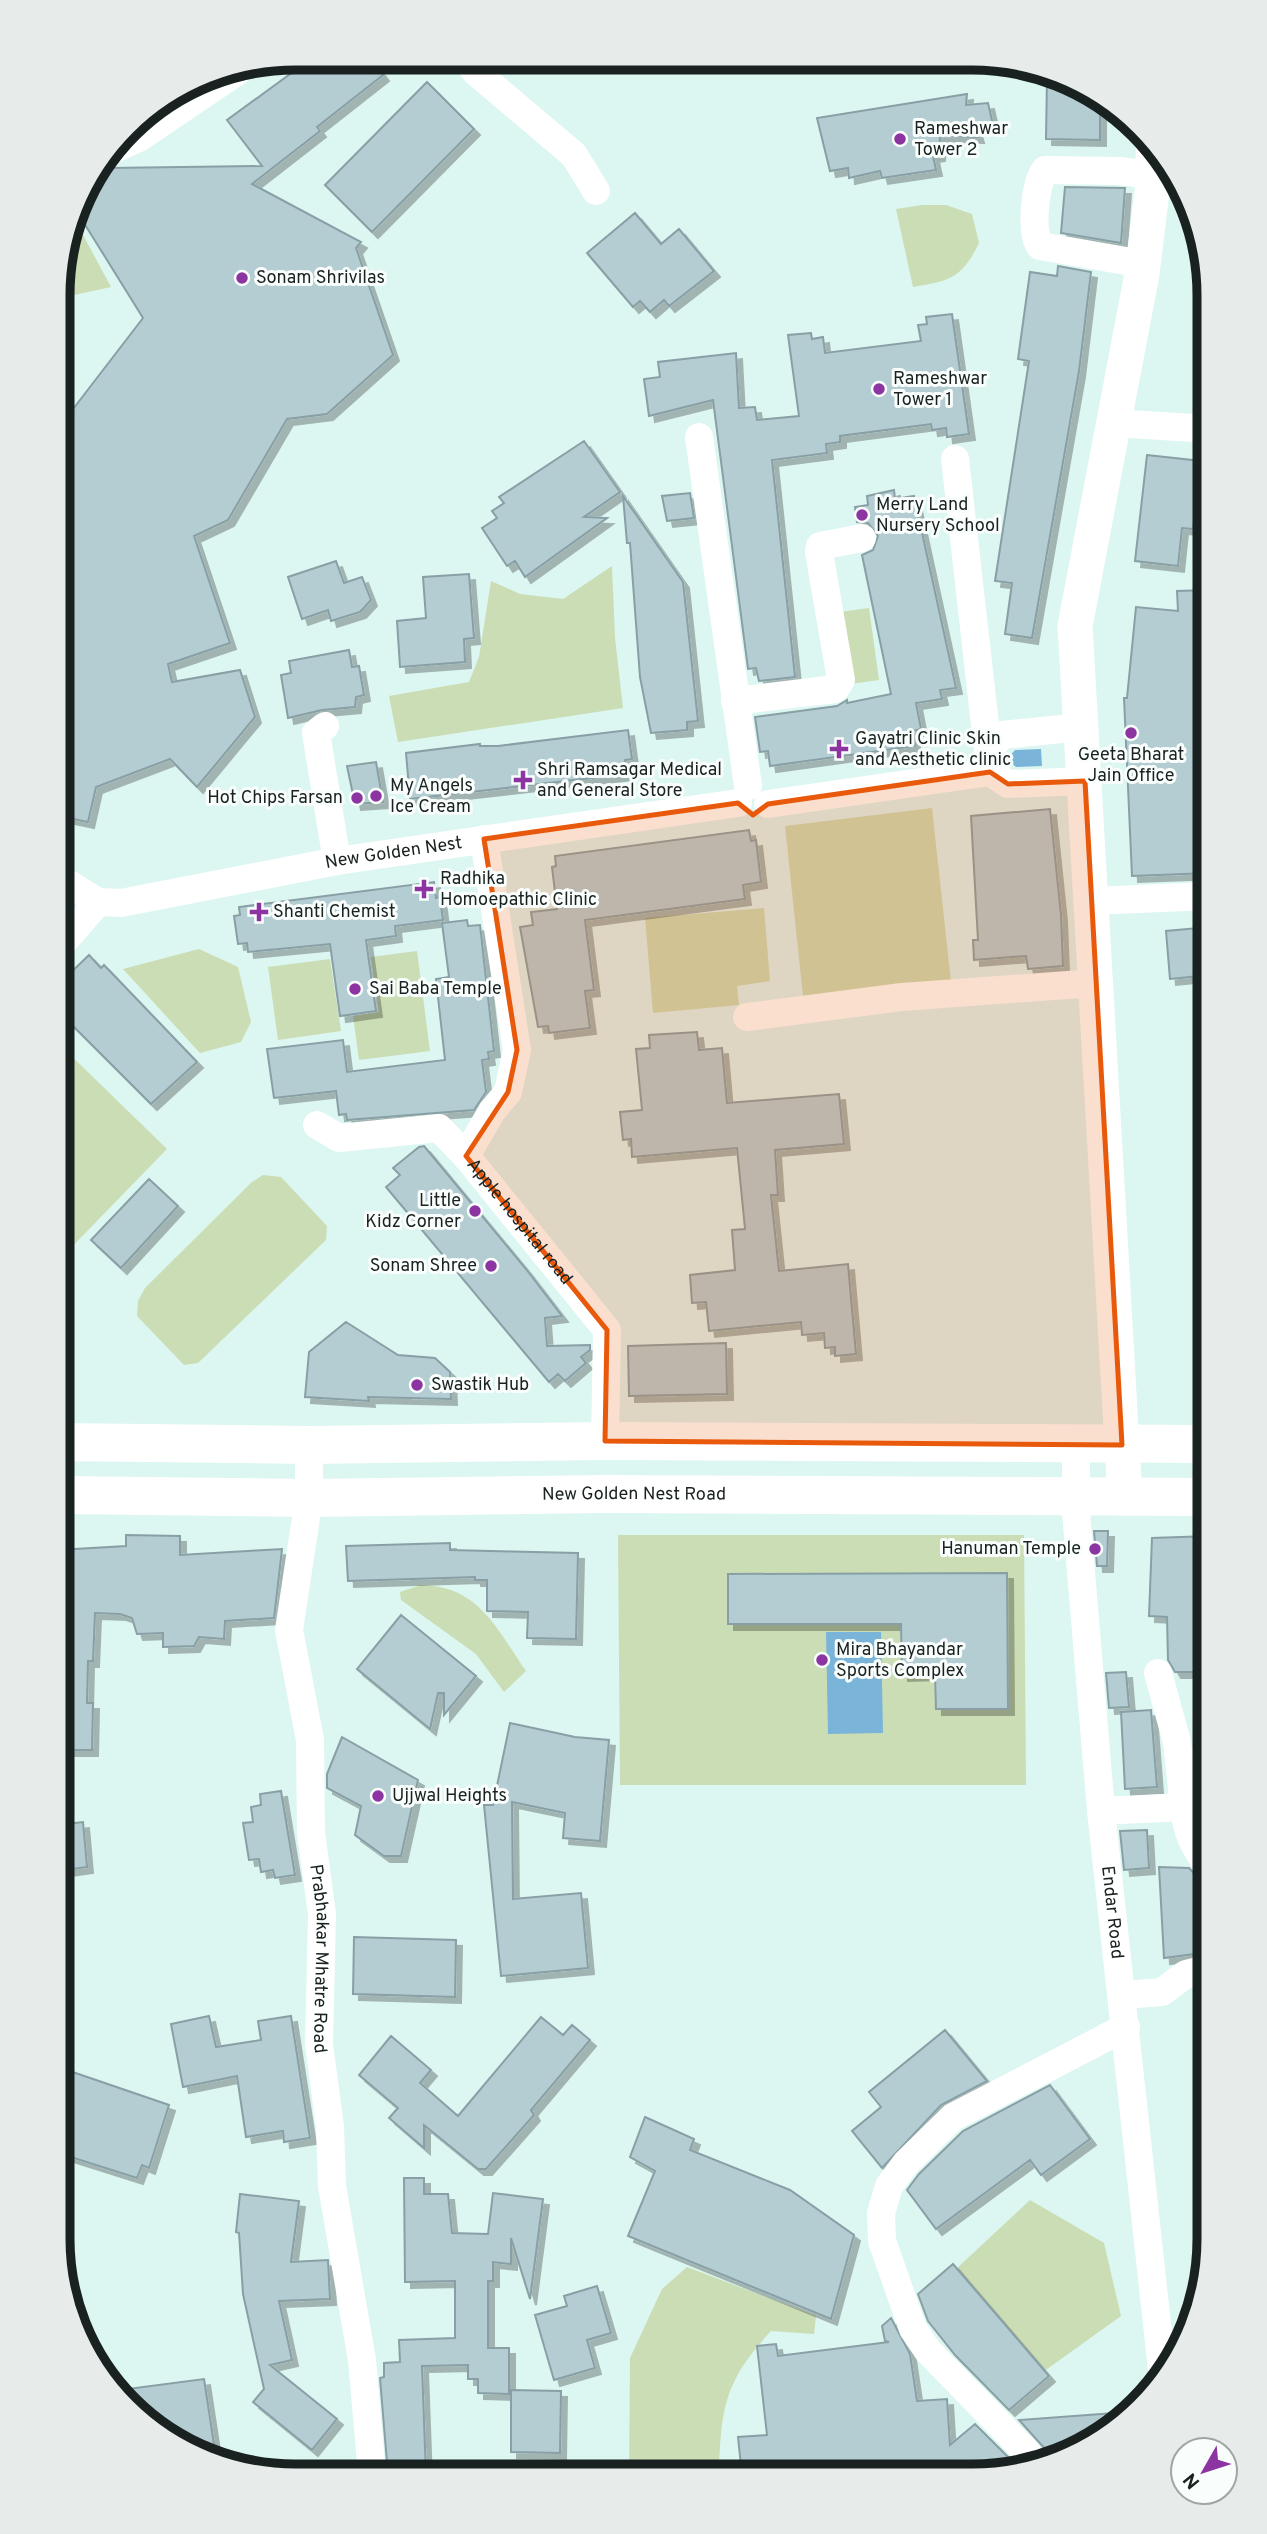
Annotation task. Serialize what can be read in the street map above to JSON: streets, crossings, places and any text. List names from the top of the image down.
{
  "streets": {
    "main road": ["New Golden Nest Road"],
    "street": [
      "New Golden Nest",
      "Apple hospital road",
      "Endar Road",
      "Prabhakar Mhatre Road"
    ]
  },
  "crossings": [
    ["New Golden Nest", "Apple hospital road"],
    ["New Golden Nest Road", "Endar Road"],
    ["New Golden Nest Road", "Prabhakar Mhatre Road"]
  ],
  "places": {
    "other": [
      "Rameshwar Tower 2",
      "Sonam Shrivilas",
      "Rameshwar Tower 1",
      "Merry Land Nursery School",
      "Geeta Bharat Jain Office",
      "My Angels Ice Cream",
      "Hot Chips Farsan",
      "Sai Baba Temple",
      "Little Kidz Corner",
      "Sonam Shree",
      "Swastik Hub",
      "Hanuman Temple",
      "Mira Bhayandar Sports Complex",
      "Ujjwal Heights"
    ],
    "health": [
      "Gayatri Clinic Skin and Aesthetic clinic",
      "Shri Ramsagar Medical and General Store",
      "Radhika Homoepathic Clinic",
      "Shanti Chemist"
    ]
  },
  "north": "bottom left"
}
